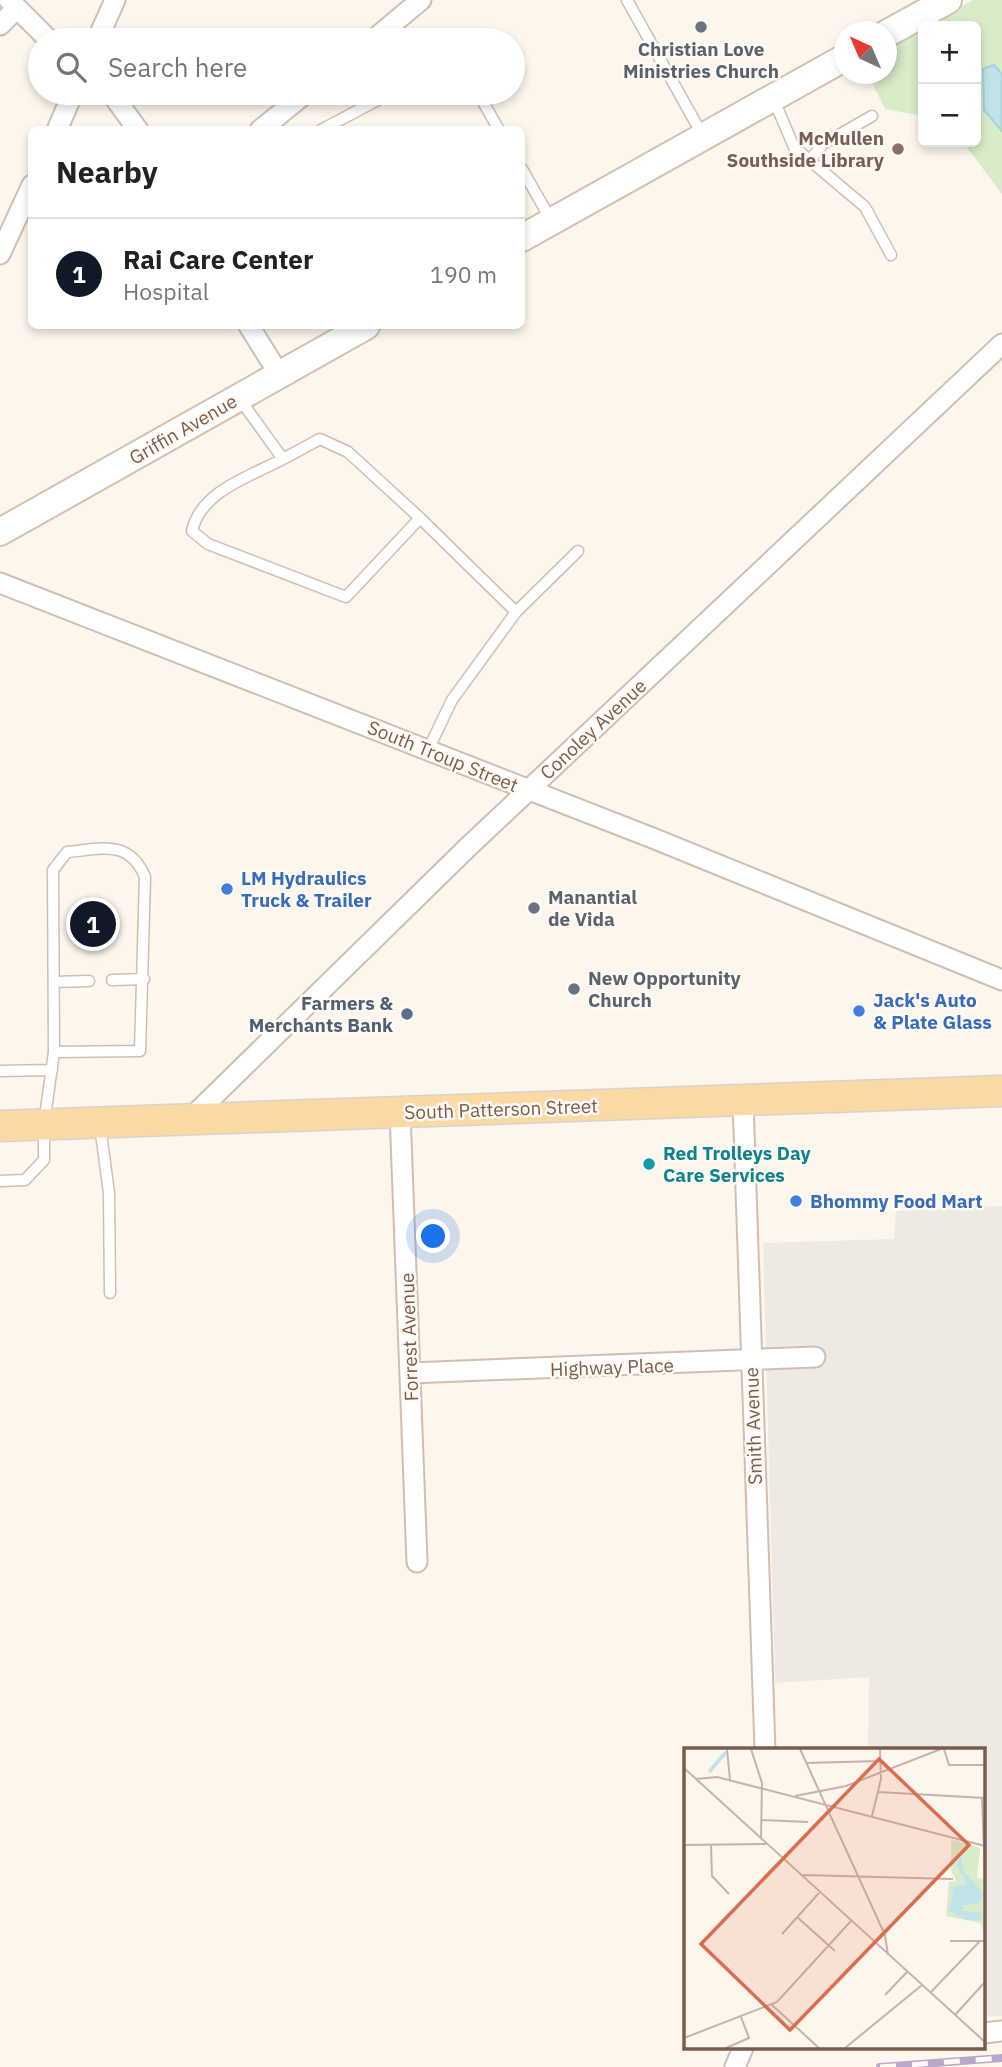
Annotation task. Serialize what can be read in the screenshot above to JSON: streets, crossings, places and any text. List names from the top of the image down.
{
  "streets": {
    "main road": ["Griffin Avenue", "South Patterson Street"],
    "street": [
      "Conoley Avenue",
      "South Troup Street",
      "Forrest Avenue",
      "Highway Place",
      "Smith Avenue"
    ]
  },
  "crossings": [
    ["Conoley Avenue", "South Troup Street"],
    ["Conoley Avenue", "South Patterson Street"],
    ["South Patterson Street", "Forrest Avenue"],
    ["South Patterson Street", "Smith Avenue"],
    ["Forrest Avenue", "Highway Place"],
    ["Highway Place", "Smith Avenue"]
  ],
  "places": [
    "Christian Love Ministries Church",
    "McMullen Southside Library",
    "LM Hydraulics Truck & Trailer",
    "Manantial de Vida",
    "New Opportunity Church",
    "Jack's Auto & Plate Glass",
    "Farmers & Merchants Bank",
    "Red Trolleys Day Care Services",
    "Bhommy Food Mart"
  ],
  "north": "top left",
  "page": {
    "map_buttons": ["+", "−"],
    "search": "Search here",
    "heading": "Nearby",
    "list": [
      {
        "mark": "1",
        "name": "Rai Care Center",
        "note": "Hospital",
        "value": "190 m"
      }
    ],
    "pins": "1"
  }
}
